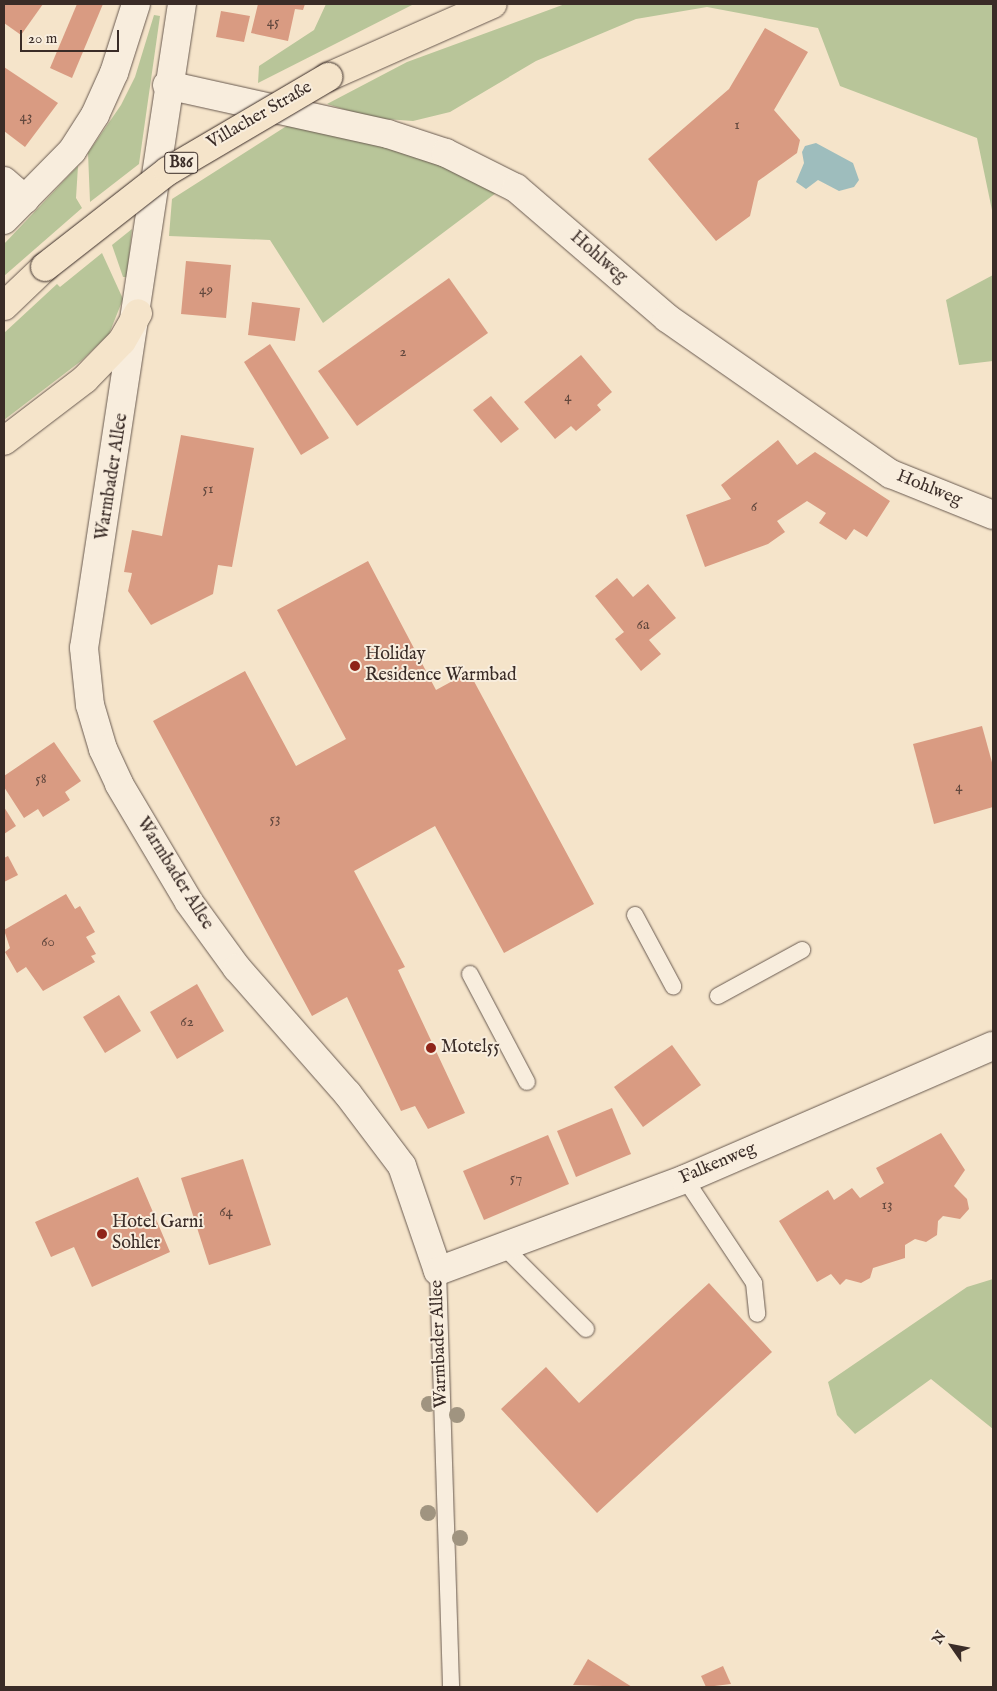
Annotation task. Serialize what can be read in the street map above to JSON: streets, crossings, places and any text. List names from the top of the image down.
{
  "streets": {
    "main road": ["Villacher Straße", "B86"],
    "street": ["Hohlweg", "Warmbader Allee", "Falkenweg"]
  },
  "crossings": [
    ["Hohlweg", "Warmbader Allee"],
    ["Warmbader Allee", "Falkenweg"]
  ],
  "places": ["Holiday Residence Warmbad", "Motel55", "Hotel Garni Sohler"],
  "house_numbers": [
    "45",
    "43",
    "1",
    "49",
    "2",
    "4",
    "51",
    "6",
    "6a",
    "58",
    "4",
    "53",
    "60",
    "62",
    "57",
    "13",
    "64"
  ],
  "scale_bar": "20 m",
  "north": "top left"
}
